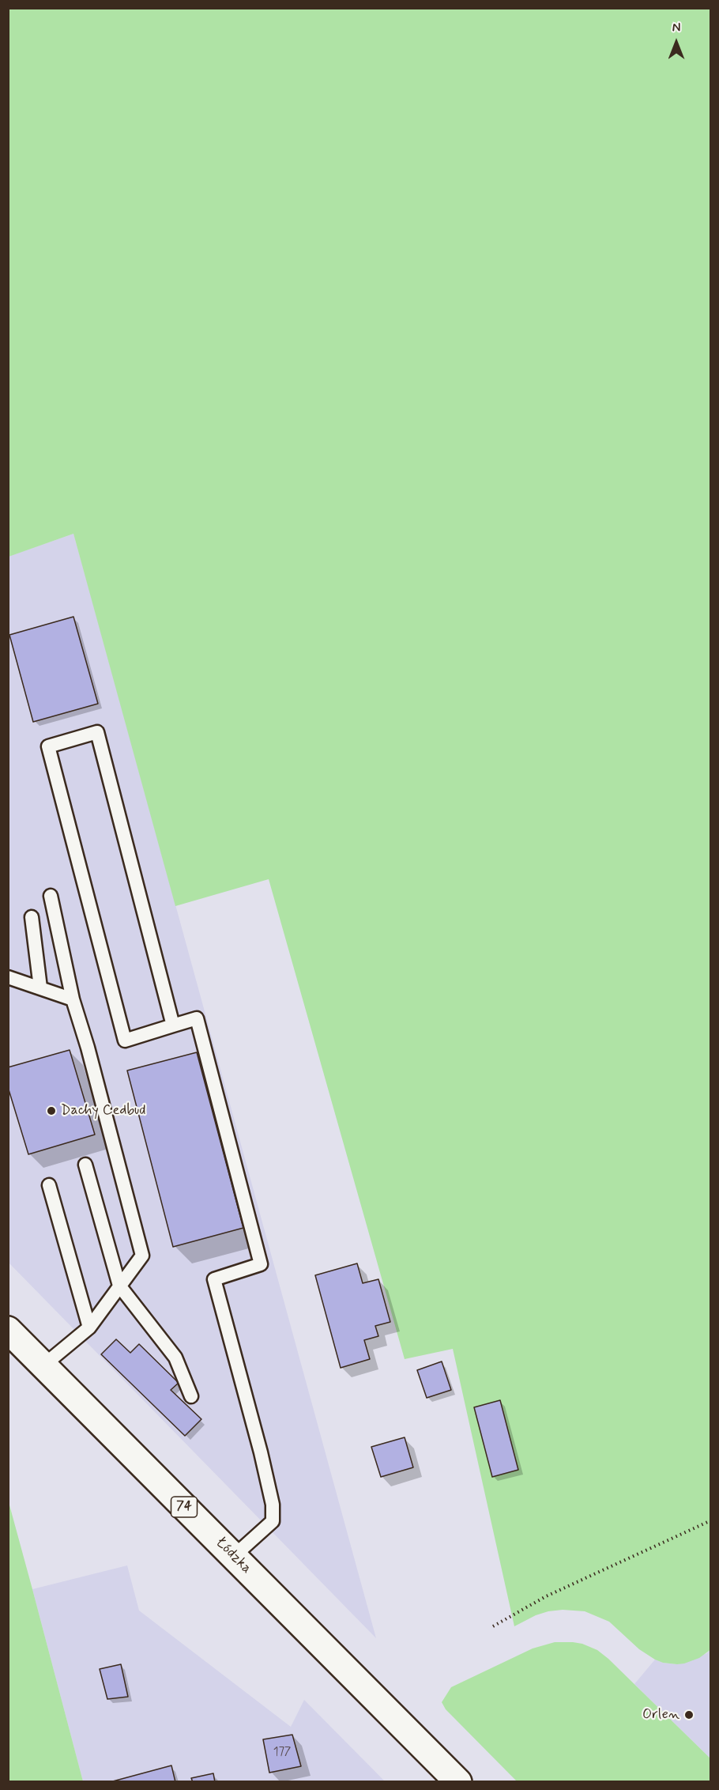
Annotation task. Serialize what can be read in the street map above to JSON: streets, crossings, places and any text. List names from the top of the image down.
{
  "streets": {
    "main road": ["74", "Łódzka"]
  },
  "places": ["Dachy Cedbud", "Orlen"],
  "house_numbers": ["177"],
  "north": "top"
}
